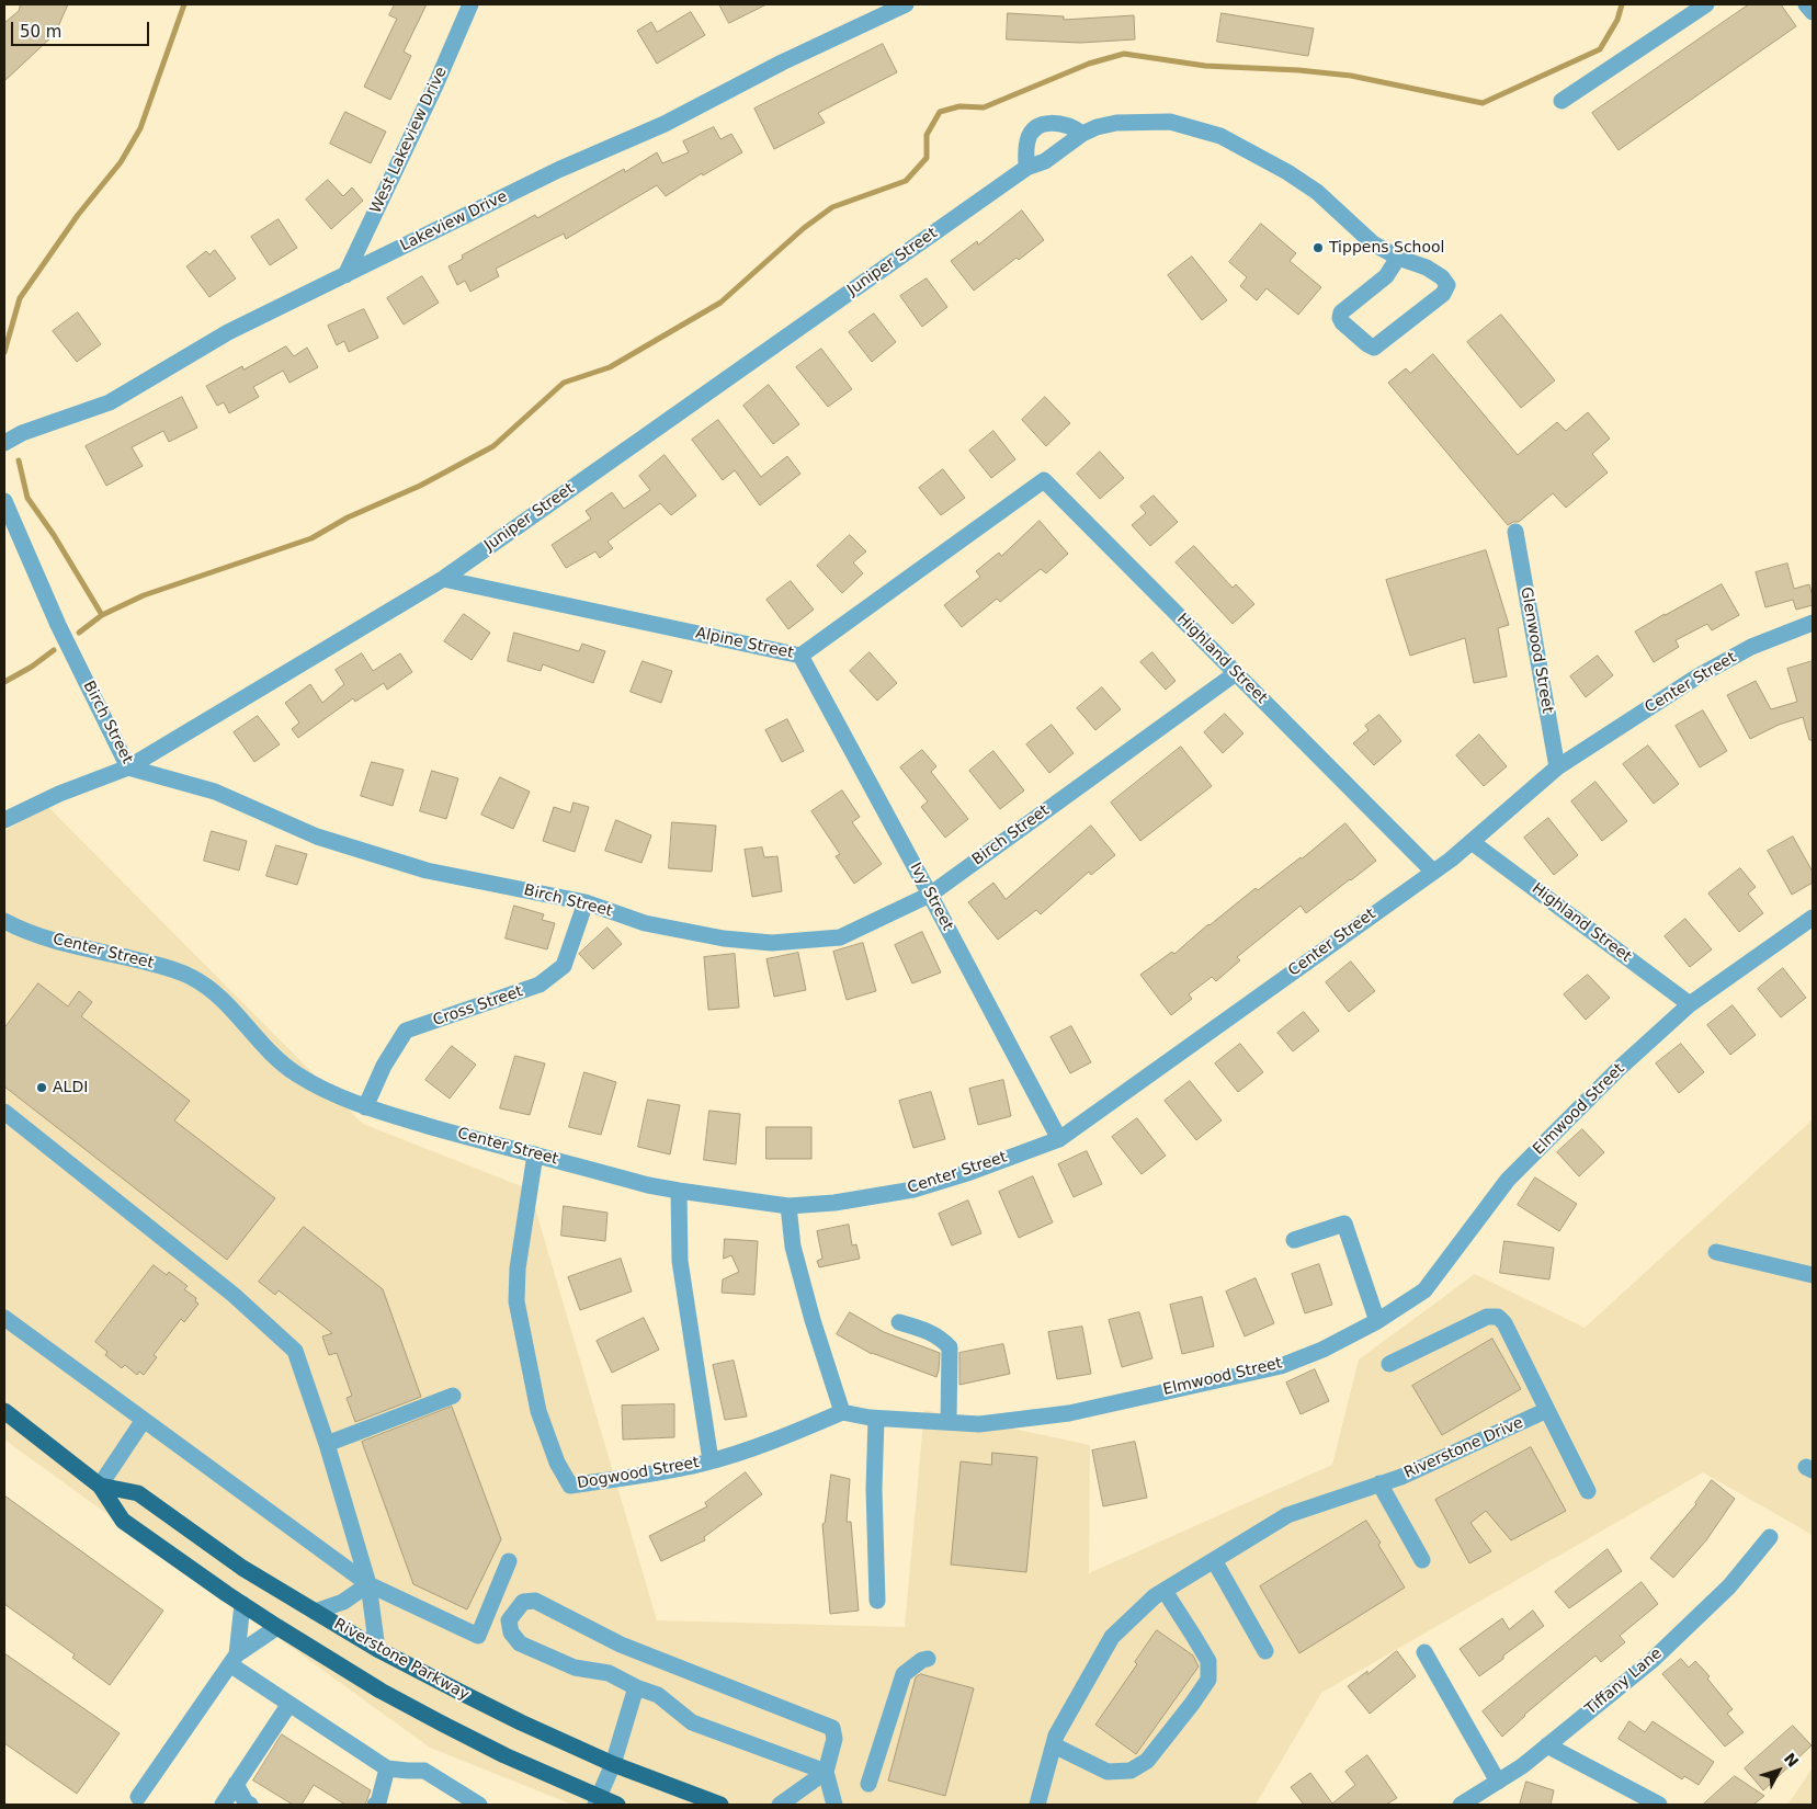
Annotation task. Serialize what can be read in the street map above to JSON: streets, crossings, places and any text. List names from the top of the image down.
{
  "streets": {
    "main road": ["Riverstone Parkway"],
    "street": [
      "West Lakeview Drive",
      "Lakeview Drive",
      "Juniper Street",
      "Alpine Street",
      "Glenwood Street",
      "Highland Street",
      "Center Street",
      "Birch Street",
      "Ivy Street",
      "Cross Street",
      "Elmwood Street",
      "Riverstone Drive",
      "Dogwood Street",
      "Tiffany Lane"
    ]
  },
  "crossings": [
    ["West Lakeview Drive", "Lakeview Drive"],
    ["Juniper Street", "Alpine Street"],
    ["Juniper Street", "Birch Street"],
    ["Alpine Street", "Highland Street"],
    ["Alpine Street", "Ivy Street"],
    ["Glenwood Street", "Center Street"],
    ["Highland Street", "Center Street"],
    ["Highland Street", "Birch Street"],
    ["Highland Street", "Elmwood Street"],
    ["Center Street", "Ivy Street"],
    ["Center Street", "Cross Street"],
    ["Center Street", "Dogwood Street"],
    ["Birch Street", "Ivy Street"],
    ["Birch Street", "Cross Street"],
    ["Elmwood Street", "Dogwood Street"]
  ],
  "places": ["Tippens School", "ALDI"],
  "scale_bar": "50 m",
  "north": "top right"
}
